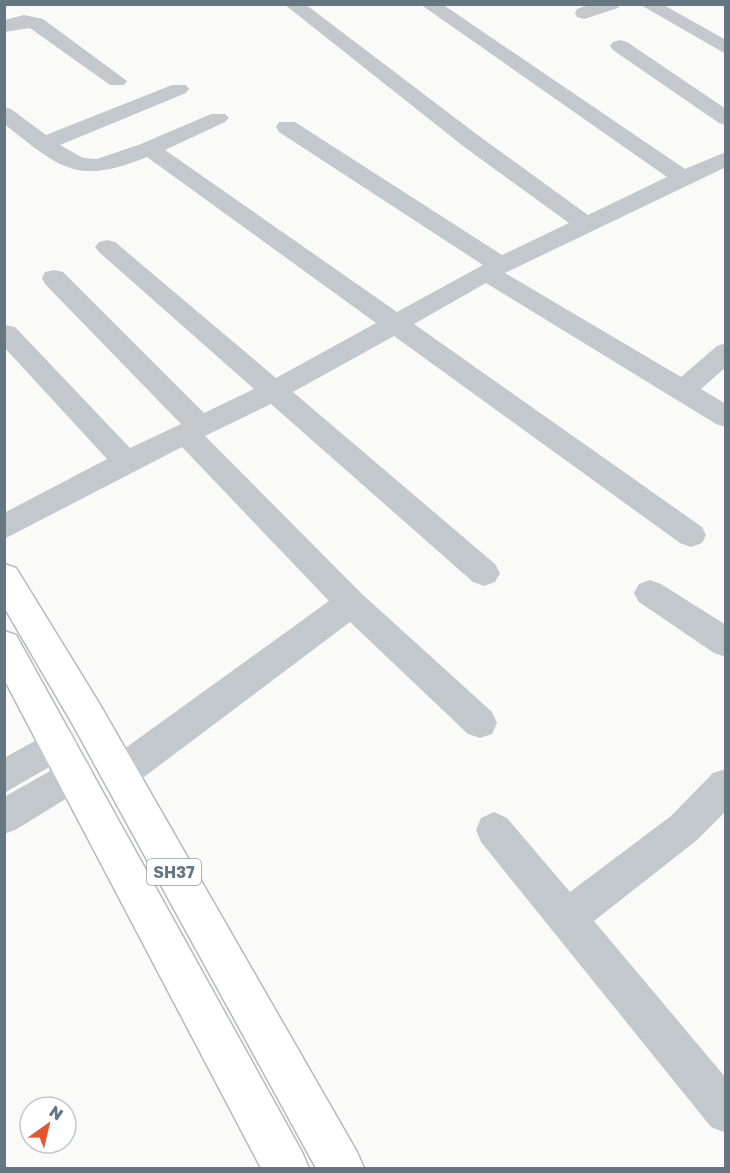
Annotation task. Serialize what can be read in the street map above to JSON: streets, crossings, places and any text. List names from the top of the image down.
{
  "streets": {
    "main road": ["SH37"]
  },
  "north": "top right"
}
